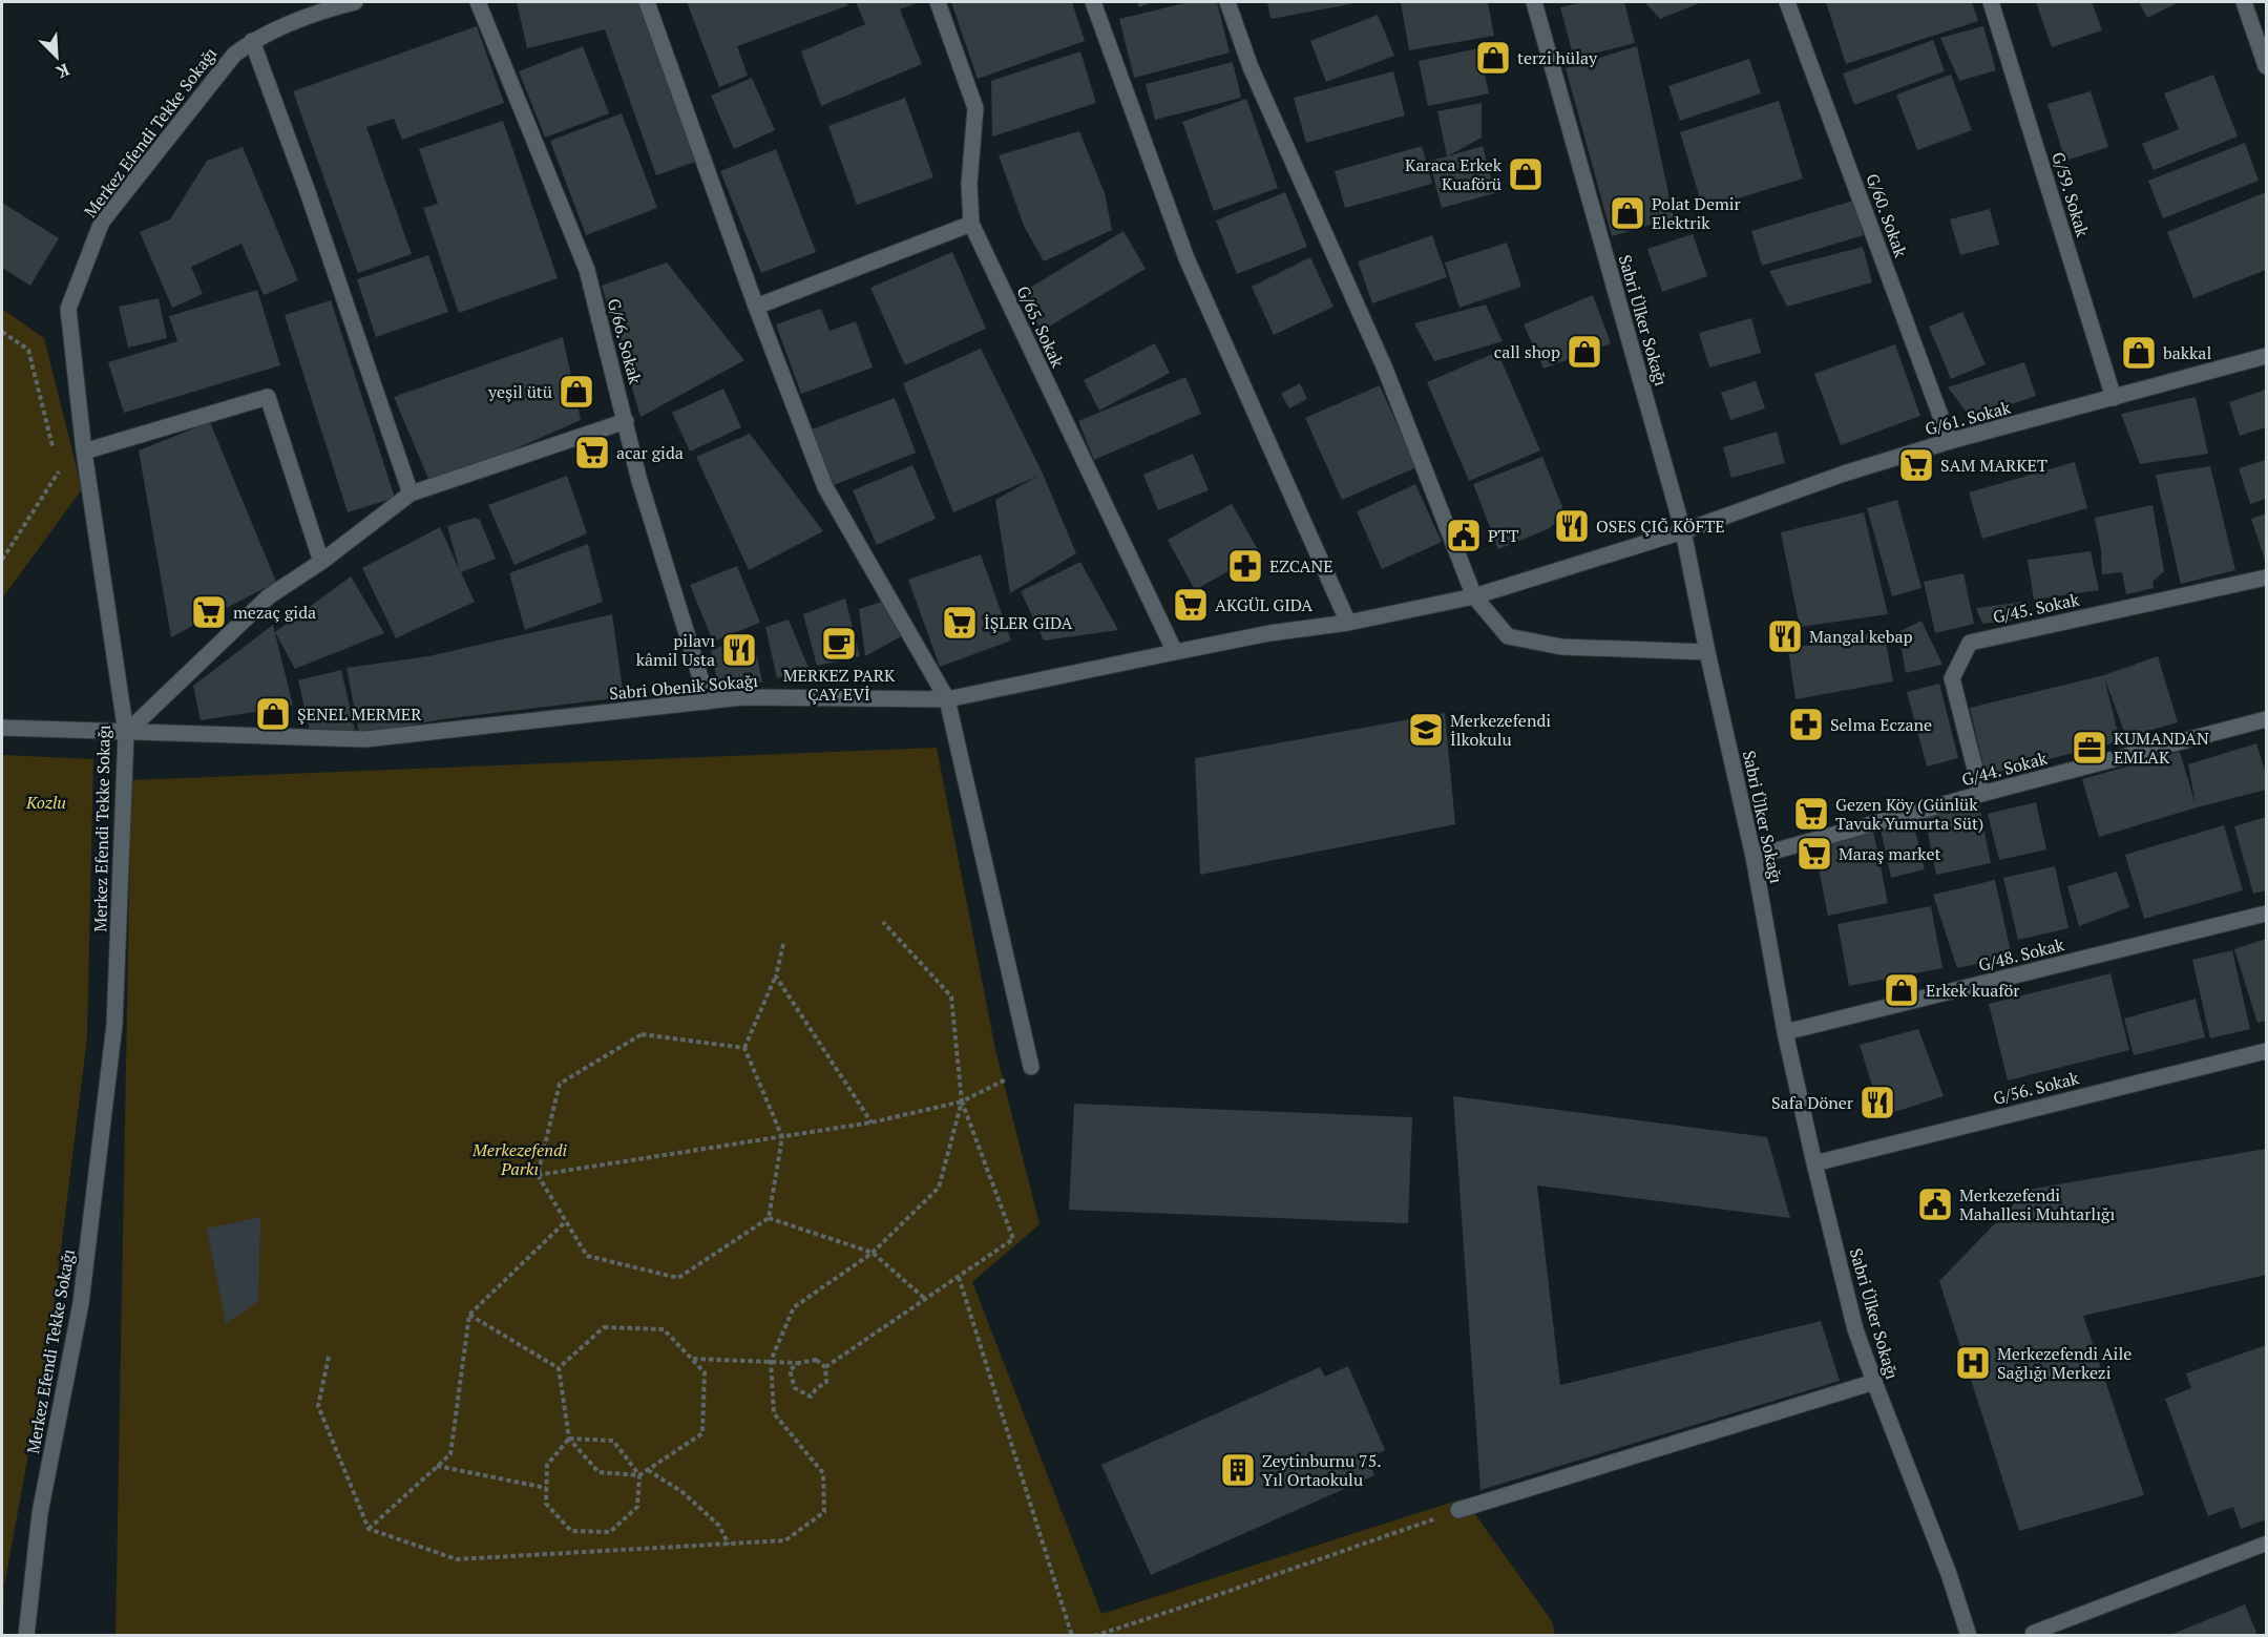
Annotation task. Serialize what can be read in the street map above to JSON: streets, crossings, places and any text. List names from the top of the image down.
{
  "streets": {
    "street": [
      "Merkez Efendi Tekke Sokağı",
      "G/59. Sokak",
      "G/60. Sokak",
      "Sabri Ülker Sokağı",
      "G/65. Sokak",
      "G/66. Sokak",
      "G/61. Sokak",
      "G/45. Sokak",
      "Sabri Obenik Sokağı",
      "G/44. Sokak",
      "G/48. Sokak",
      "G/56. Sokak"
    ]
  },
  "crossings": [
    ["Merkez Efendi Tekke Sokağı", "Sabri Obenik Sokağı"],
    ["G/59. Sokak", "G/61. Sokak"],
    ["G/60. Sokak", "G/61. Sokak"],
    ["Sabri Ülker Sokağı", "G/61. Sokak"],
    ["Sabri Ülker Sokağı", "G/44. Sokak"],
    ["Sabri Ülker Sokağı", "G/48. Sokak"],
    ["Sabri Ülker Sokağı", "G/56. Sokak"],
    ["G/65. Sokak", "Sabri Obenik Sokağı"],
    ["G/66. Sokak", "Sabri Obenik Sokağı"],
    ["G/61. Sokak", "Sabri Obenik Sokağı"],
    ["G/45. Sokak", "G/44. Sokak"]
  ],
  "parks": ["Kozlu", "Merkezefendi Parkı"],
  "places": {
    "shop": [
      "terzi hülay",
      "Karaca Erkek Kuaförü",
      "Polat Demir Elektrik",
      "call shop",
      "bakkal",
      "yeşil ütü",
      "ŞENEL MERMER",
      "Erkek kuaför"
    ],
    "supermarket": [
      "acar gida",
      "SAM MARKET",
      "AKGÜL GIDA",
      "mezaç gida",
      "İŞLER GIDA",
      "Gezen Köy (Günlük Tavuk Yumurta Süt)",
      "Maraş market"
    ],
    "restaurant": [
      "OSES ÇIĞ KÖFTE",
      "Mangal kebap",
      "pilavı kâmil Usta",
      "Safa Döner"
    ],
    "public building": ["PTT", "Merkezefendi Mahallesi Muhtarlığı"],
    "pharmacy": ["EZCANE", "Selma Eczane"],
    "cafe": ["MERKEZ PARK ÇAY EVİ"],
    "school or university": ["Merkezefendi İlkokulu"],
    "office": ["KUMANDAN EMLAK"],
    "hospital": ["Merkezefendi Aile Sağlığı Merkezi"],
    "building": ["Zeytinburnu 75. Yıl Ortaokulu"]
  },
  "north": "bottom right"
}
